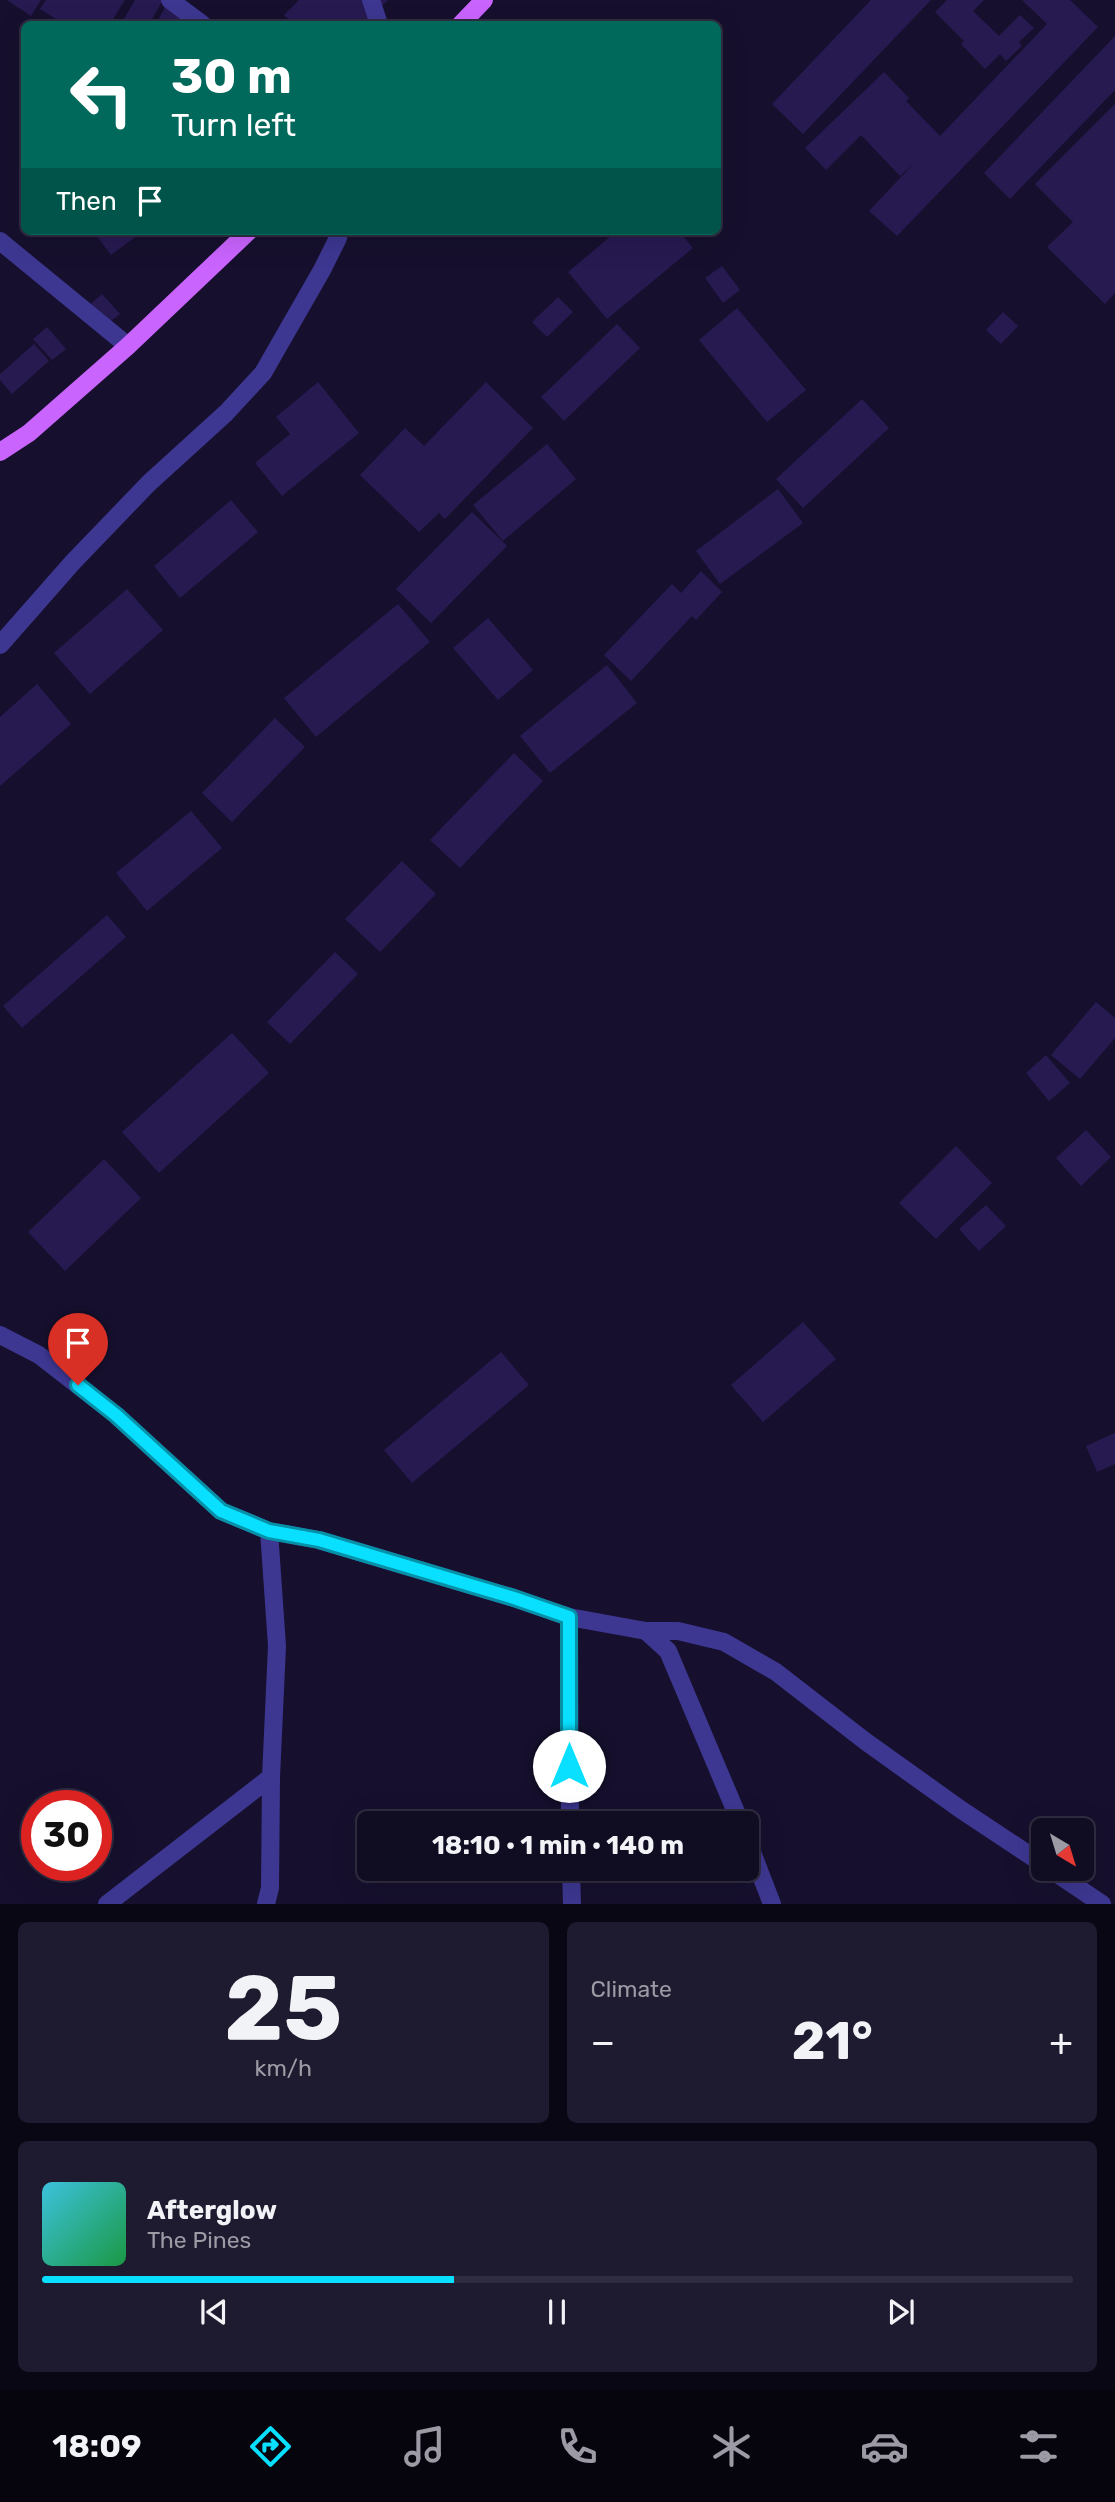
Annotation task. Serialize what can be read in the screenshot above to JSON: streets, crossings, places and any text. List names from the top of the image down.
{
  "north": "bottom right",
  "page": {
    "turn": ["30 m", "Turn left"],
    "then": "Then",
    "limit": "30",
    "trip": "18:10 · 1 min · 140 m",
    "tile": [
      ["25", "km/h"],
      "Climate"
    ],
    "heat": ["−", "21°", "+"],
    "song": ["Afterglow", "The Pines"],
    "tabs": "18:09"
  }
}
